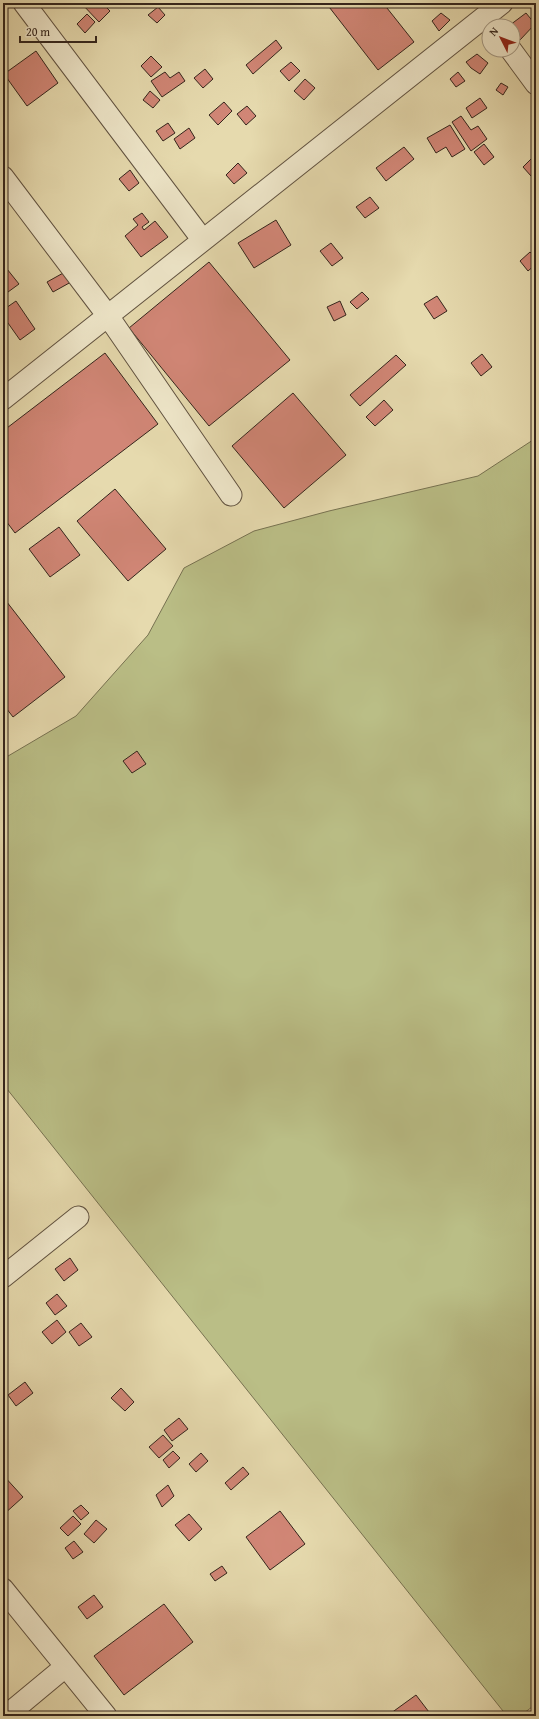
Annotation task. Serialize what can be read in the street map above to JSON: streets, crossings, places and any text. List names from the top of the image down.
{
  "scale_bar": "20 m",
  "north": "top left"
}
